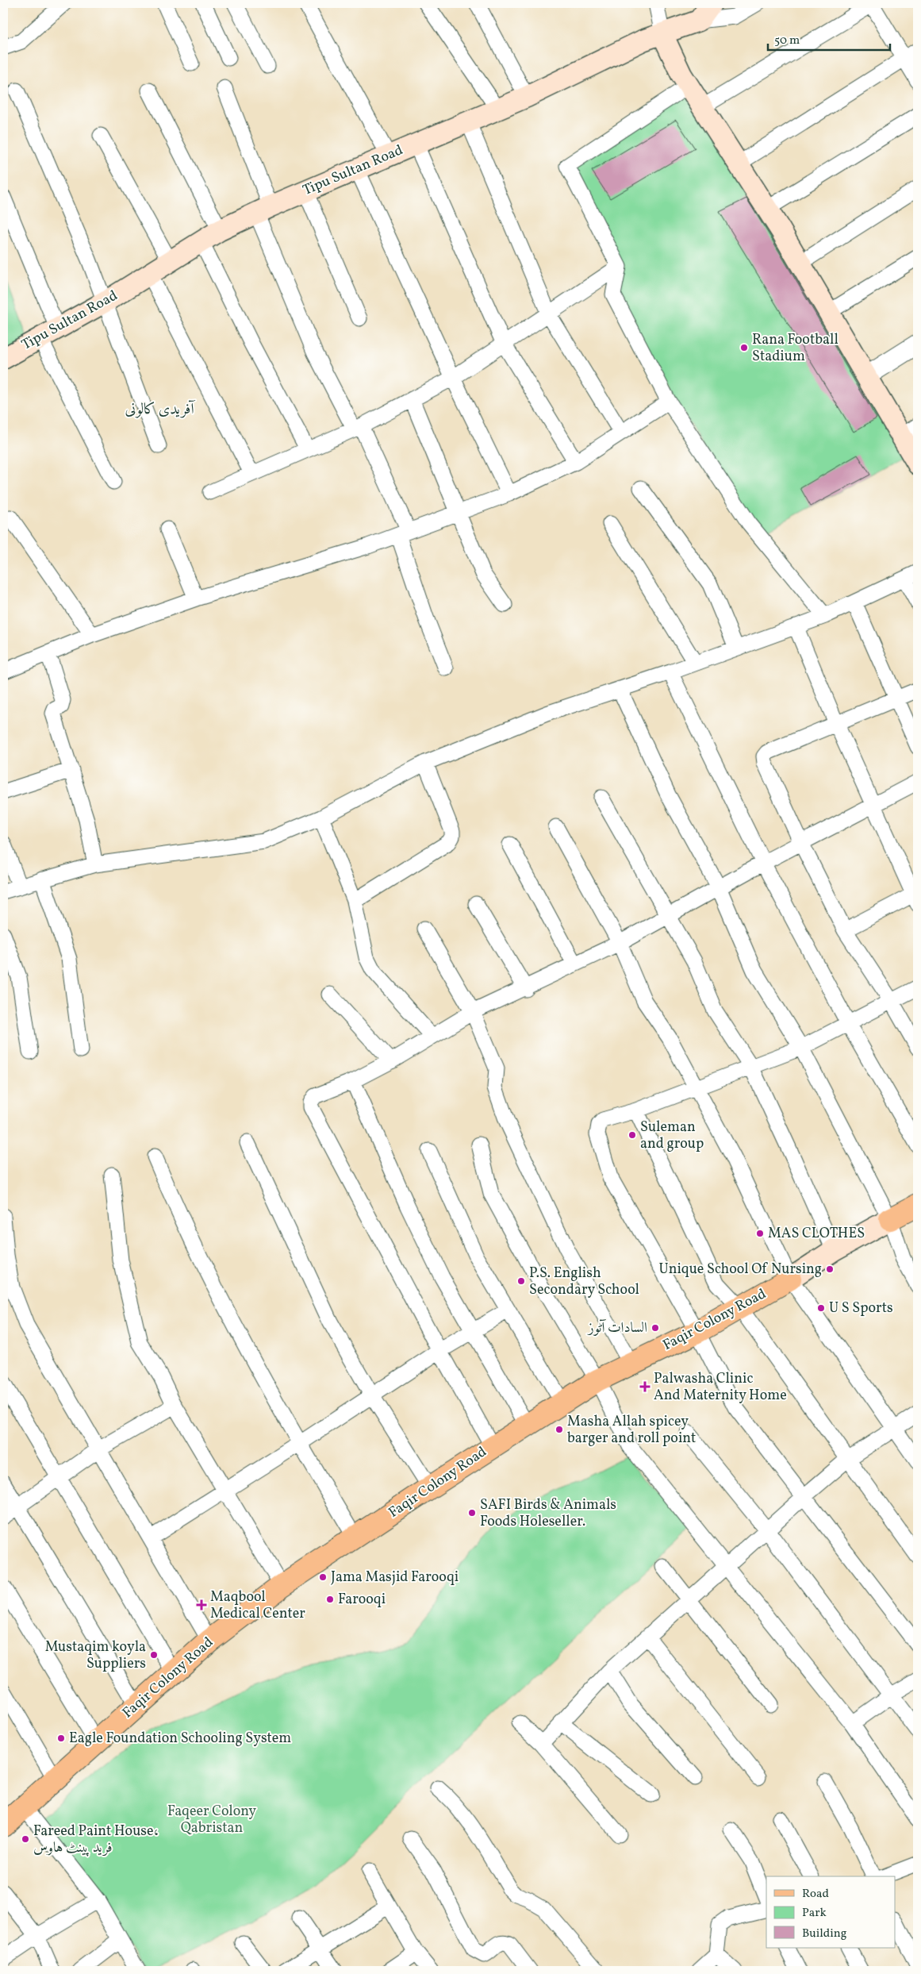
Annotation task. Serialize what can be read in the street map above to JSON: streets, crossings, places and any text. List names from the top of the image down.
{
  "streets": {
    "main road": ["Tipu Sultan Road", "Faqir Colony Road"]
  },
  "districts": ["آفریدی کالونی"],
  "parks": ["Faqeer Colony Qabristan"],
  "places": {
    "other": [
      "Rana Football Stadium",
      "Suleman and group",
      "MAS CLOTHES",
      "Unique School Of Nursing",
      "P.S. English Secondary School",
      "U S Sports",
      "السادات آٹوز",
      "Masha Allah spicey barger and roll point",
      "SAFI Birds & Animals Foods Holeseller.",
      "Jama Masjid Farooqi",
      "Farooqi",
      "Mustaqim koyla Suppliers",
      "Eagle Foundation Schooling System",
      "Fareed Paint House، فرید پینٹ ہاوس"
    ],
    "health": ["Palwasha Clinic And Maternity Home", "Maqbool Medical Center"]
  },
  "legend": ["Road", "Park", "Building"],
  "scale_bar": "50 m"
}
